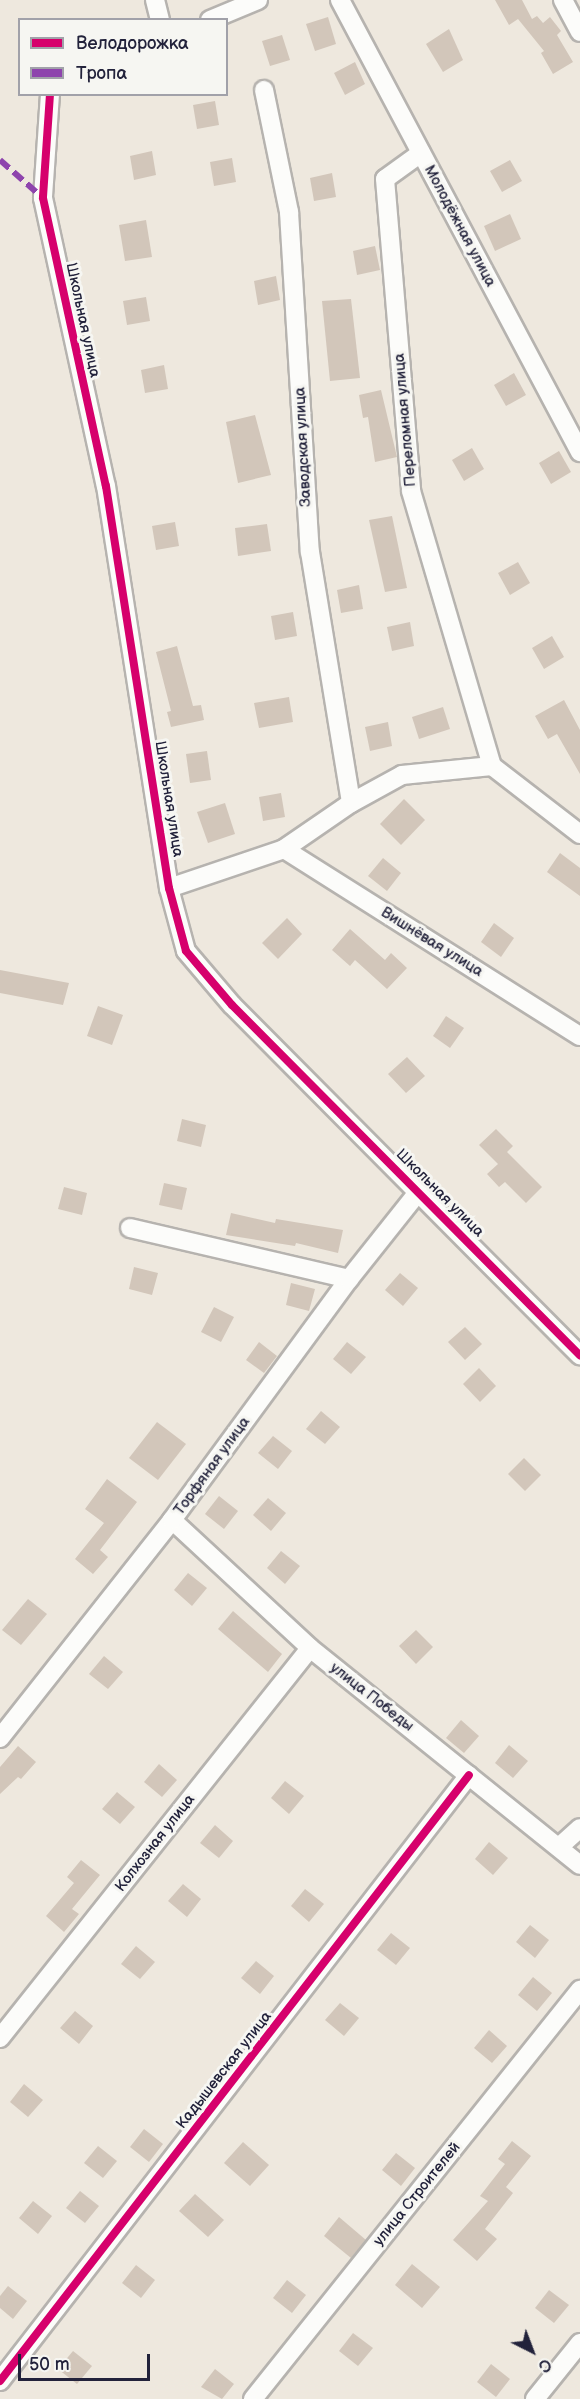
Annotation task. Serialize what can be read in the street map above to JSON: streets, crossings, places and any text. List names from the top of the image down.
{
  "streets": {
    "street": [
      "Молодёжная улица",
      "Школьная улица",
      "Переломная улица",
      "Заводская улица",
      "Вишнёвая улица",
      "Торфяная улица",
      "улица Победы",
      "Колхозная улица",
      "Кадышевская улица",
      "улица Строителей"
    ]
  },
  "crossings": [
    ["Молодёжная улица", "Переломная улица"],
    ["Школьная улица", "Торфяная улица"],
    ["Торфяная улица", "улица Победы"],
    ["улица Победы", "Колхозная улица"],
    ["улица Победы", "Кадышевская улица"]
  ],
  "legend": ["Велодорожка", "Тропа"],
  "scale_bar": "50 m",
  "north": "bottom right"
}
